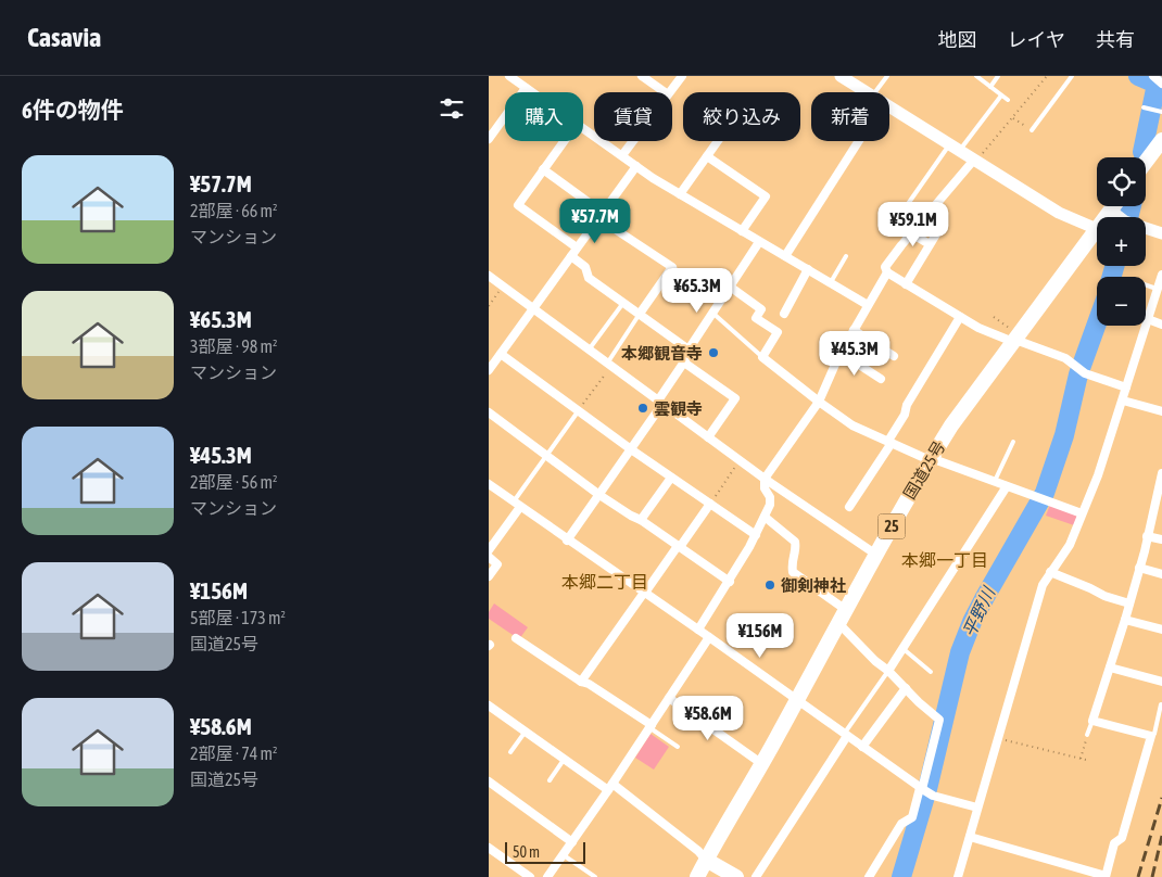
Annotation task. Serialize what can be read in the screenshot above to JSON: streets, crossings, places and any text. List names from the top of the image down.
{
  "streets": {
    "highway": ["国道25号", "25"]
  },
  "districts": ["本郷一丁目", "本郷二丁目"],
  "water": ["平野川"],
  "places": ["本郷観音寺", "雲観寺", "御剣神社"],
  "scale_bar": "50 m",
  "page": {
    "header": "Casavia",
    "nav": ["地図", "レイヤ", "共有"],
    "heading": "6件の物件",
    "chip": [
      "購入",
      "賃貸",
      "絞り込み",
      "新着"
    ],
    "list": [
      {
        "name": "¥57.7M",
        "note": "2部屋 · 66 m² · マンション"
      },
      {
        "name": "¥65.3M",
        "note": "3部屋 · 98 m² · マンション"
      },
      {
        "name": "¥45.3M",
        "note": "2部屋 · 56 m² · マンション"
      },
      {
        "name": "¥156M",
        "note": "5部屋 · 173 m² · 国道25号"
      },
      {
        "name": "¥58.6M",
        "note": "2部屋 · 74 m² · 国道25号"
      }
    ],
    "map_buttons": ["+", "−"],
    "price": [
      "¥57.7M",
      "¥59.1M",
      "¥65.3M",
      "¥45.3M",
      "¥156M",
      "¥58.6M"
    ],
    "scale": "50 m"
  }
}
